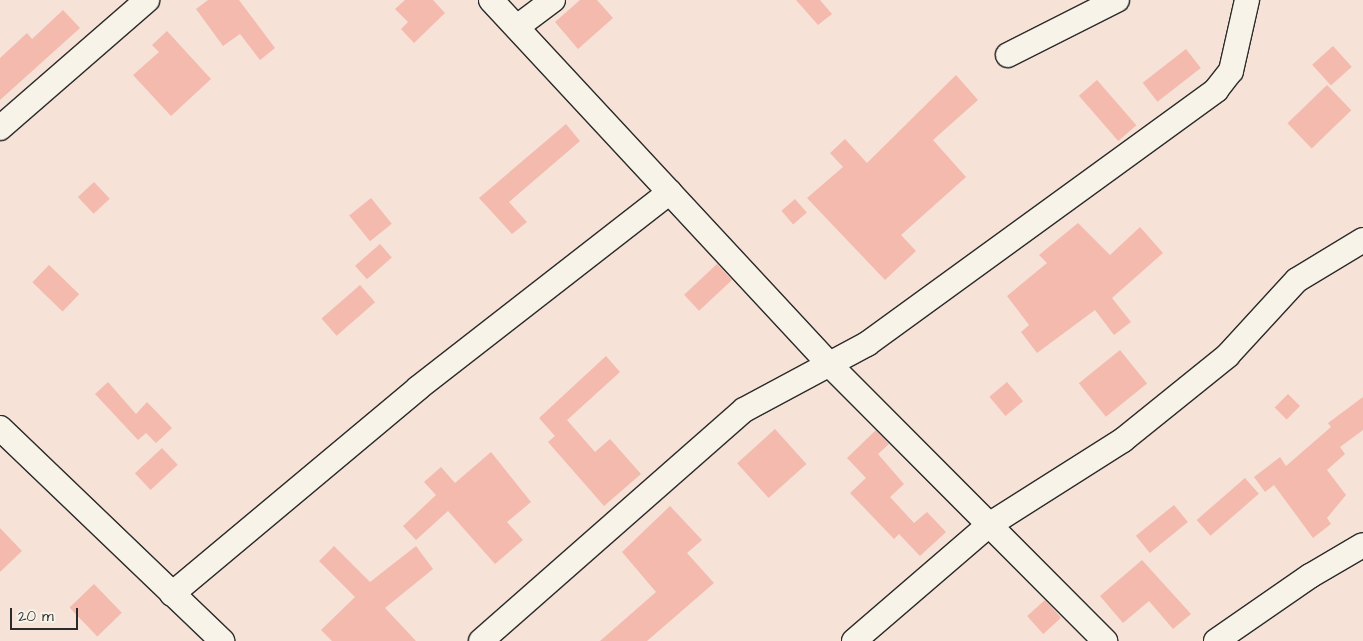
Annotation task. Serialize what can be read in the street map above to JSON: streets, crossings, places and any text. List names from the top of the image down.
{
  "scale_bar": "20 m"
}
